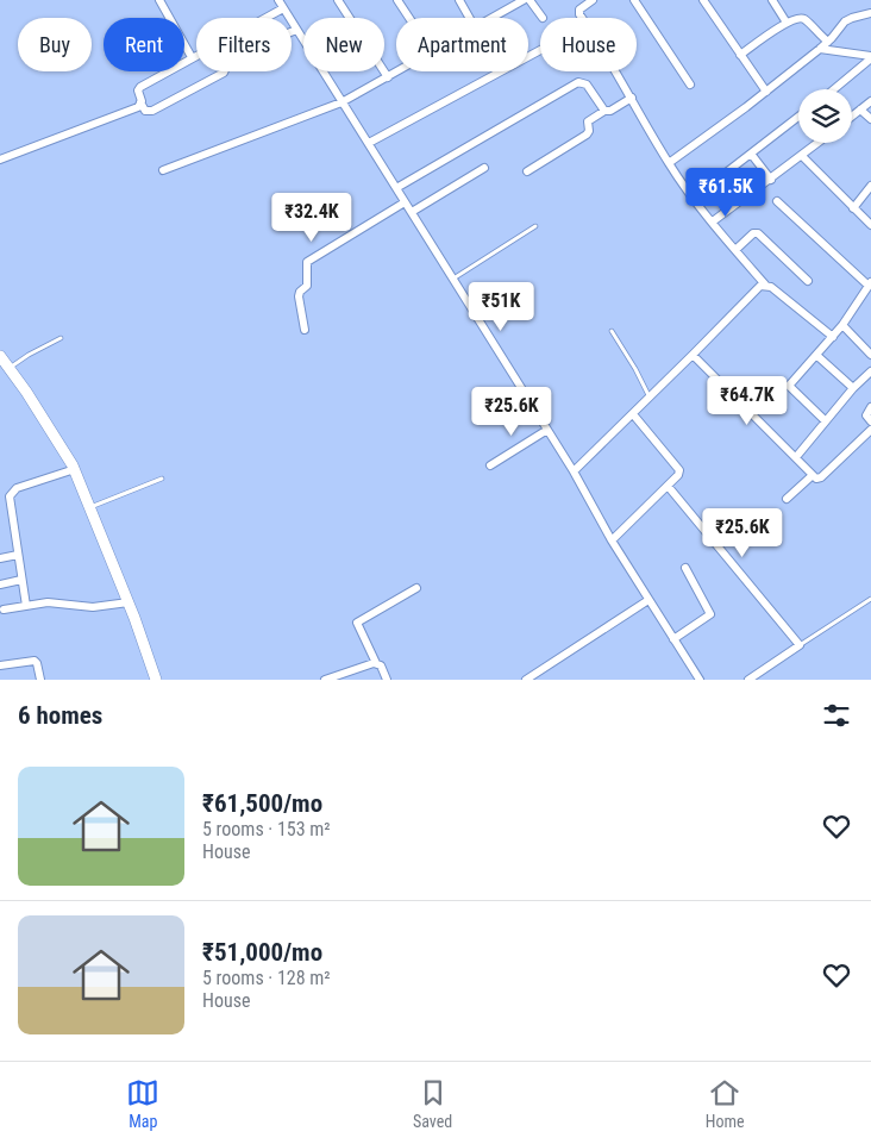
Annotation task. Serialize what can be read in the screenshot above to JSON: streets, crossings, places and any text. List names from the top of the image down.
{
  "page": {
    "chip": [
      "Buy",
      "Rent",
      "Filters",
      "New",
      "Apartment",
      "House"
    ],
    "price": [
      "₹61.5K",
      "₹32.4K",
      "₹51K",
      "₹64.7K",
      "₹25.6K",
      "₹25.6K"
    ],
    "heading": "6 homes",
    "list": [
      {
        "name": "₹61,500/mo",
        "note": "5 rooms · 153 m² · House"
      },
      {
        "name": "₹51,000/mo",
        "note": "5 rooms · 128 m² · House"
      }
    ],
    "tabs": ["Map", "Saved", "Home"]
  }
}
